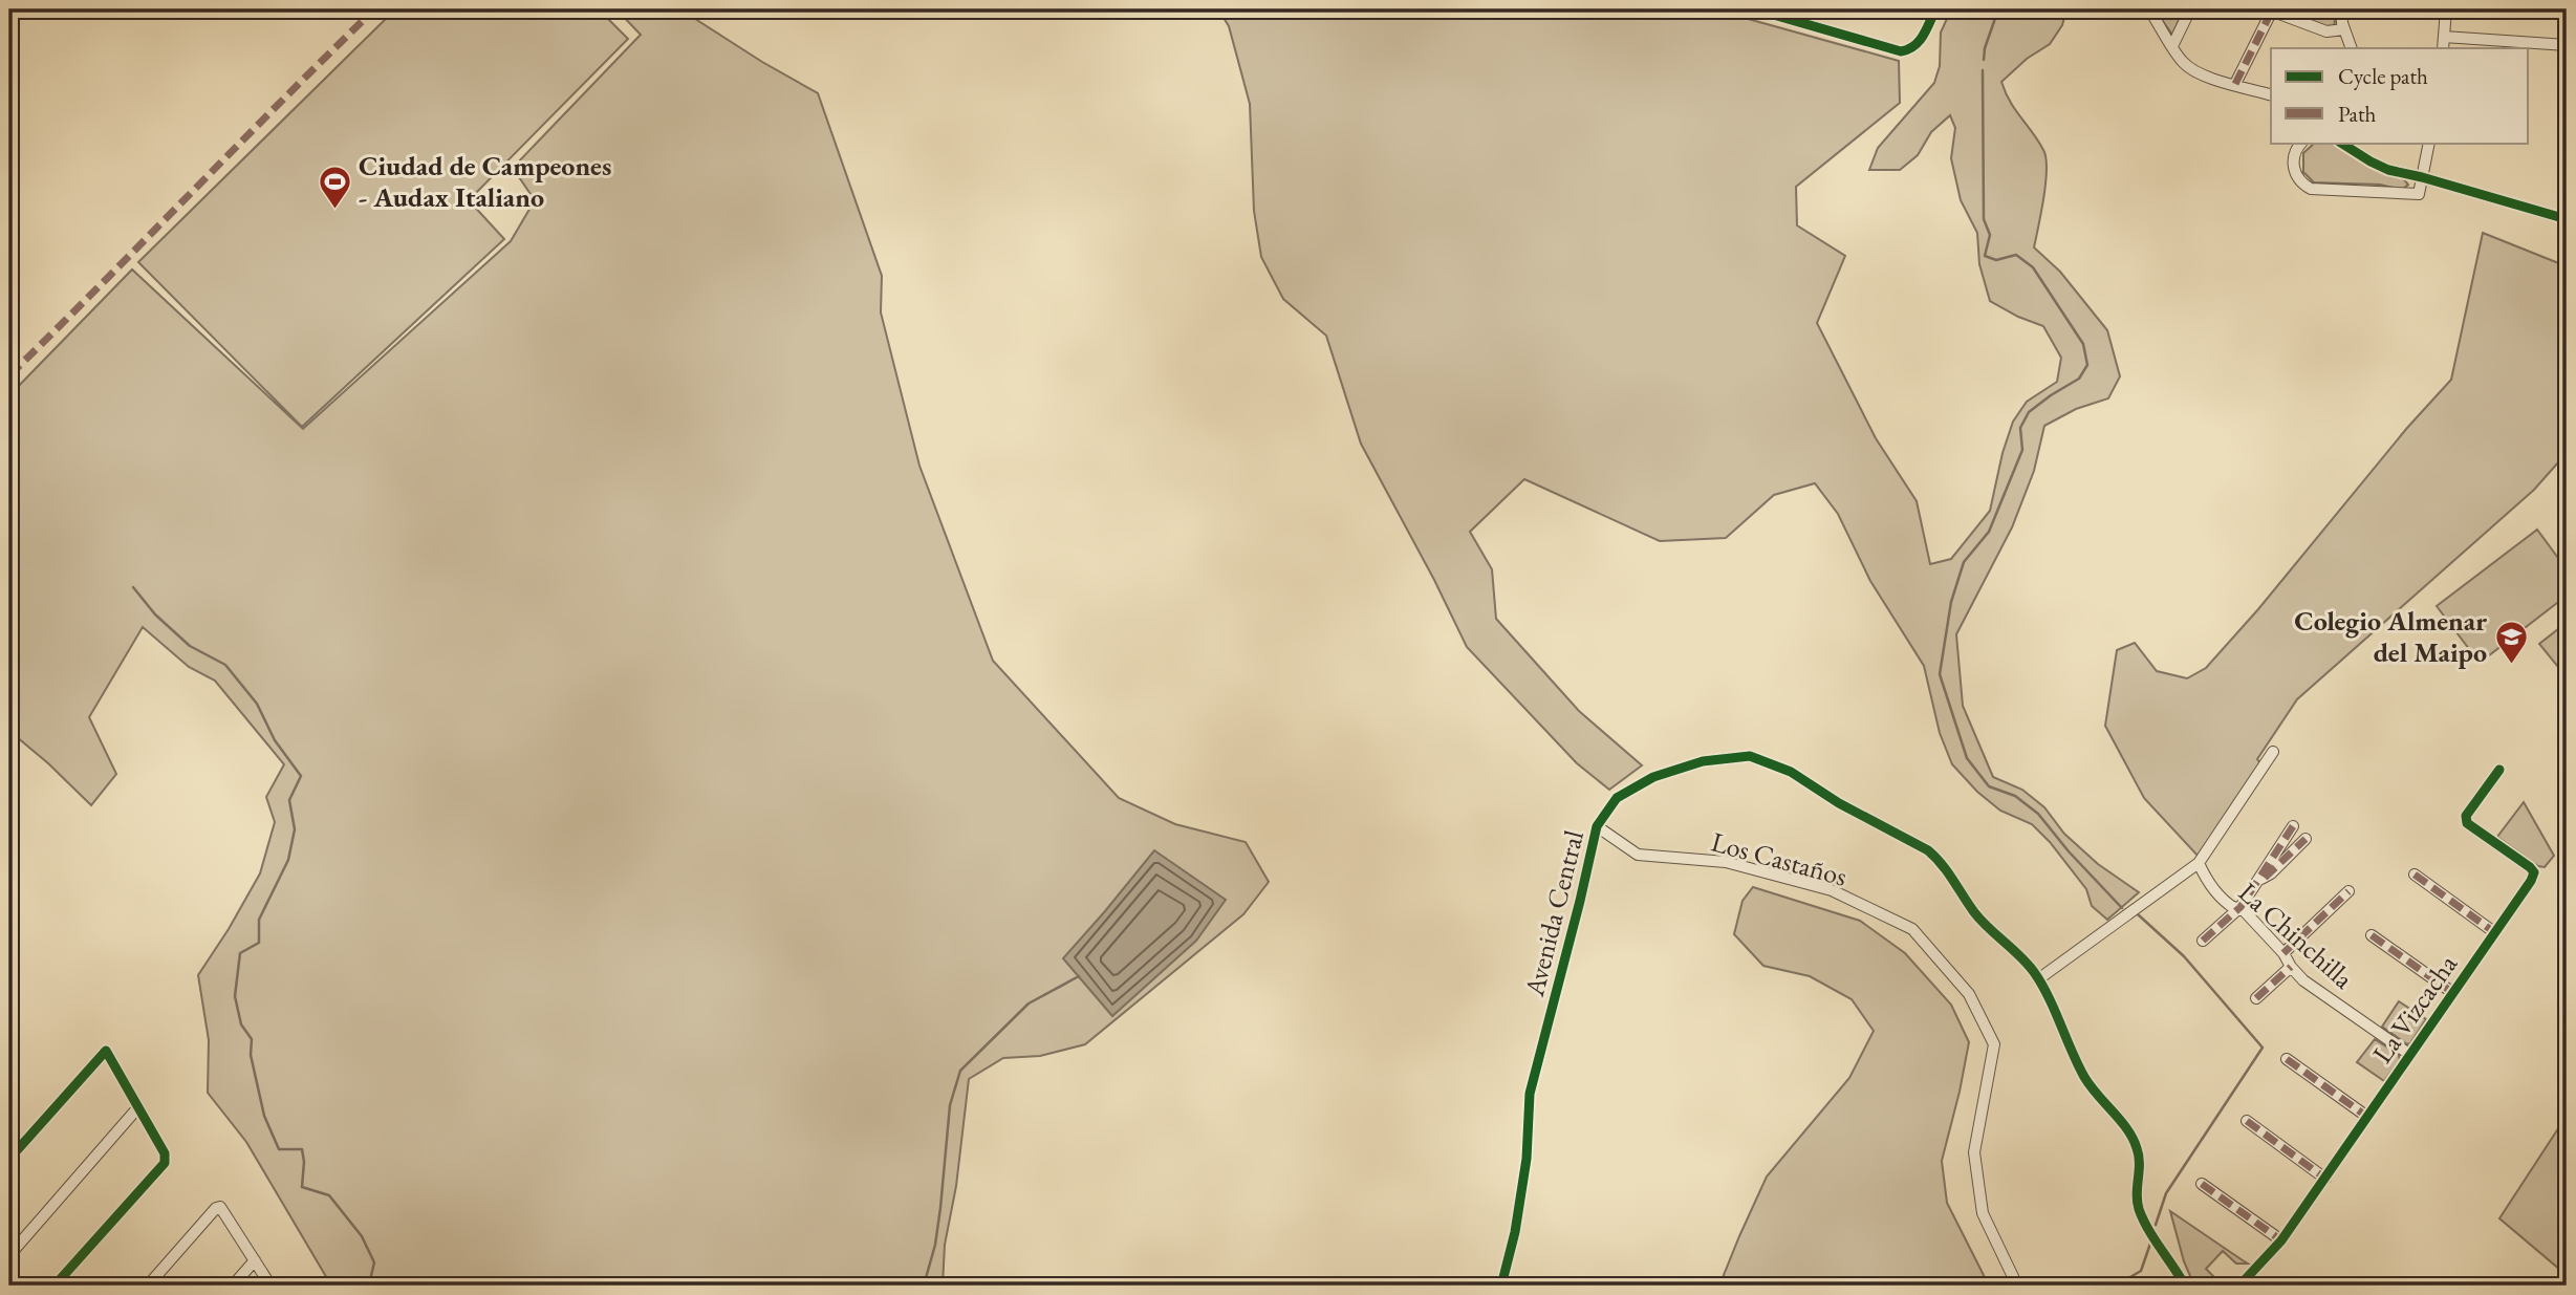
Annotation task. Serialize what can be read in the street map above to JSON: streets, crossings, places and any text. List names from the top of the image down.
{
  "streets": {
    "street": [
      "Los Castaños",
      "Avenida Central",
      "La Chinchilla",
      "La Vizcacha"
    ]
  },
  "crossings": [
    ["Los Castaños", "Avenida Central"],
    ["La Chinchilla", "La Vizcacha"]
  ],
  "places": {
    "sports": ["Ciudad de Campeones - Audax Italiano"],
    "school or university": ["Colegio Almenar del Maipo"]
  },
  "legend": ["Cycle path", "Path"]
}
